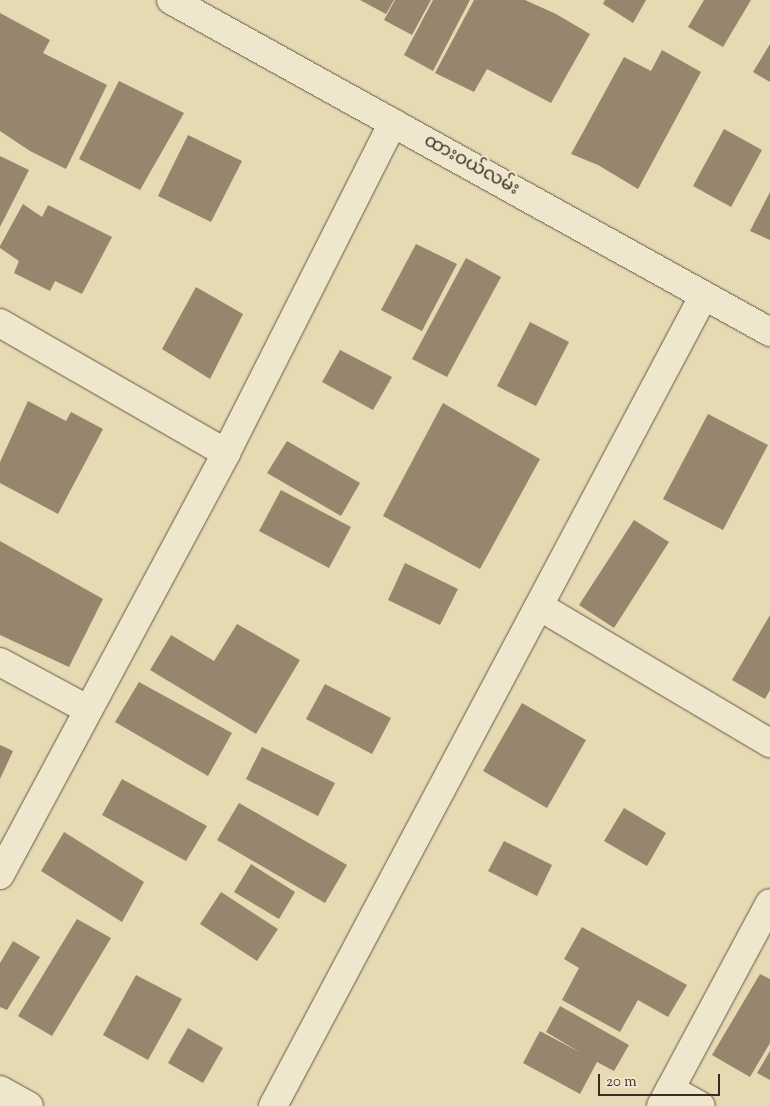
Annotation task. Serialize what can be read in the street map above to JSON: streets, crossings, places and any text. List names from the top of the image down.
{
  "streets": {
    "street": ["ထားဝယ်လမ်း"]
  },
  "scale_bar": "20 m"
}
